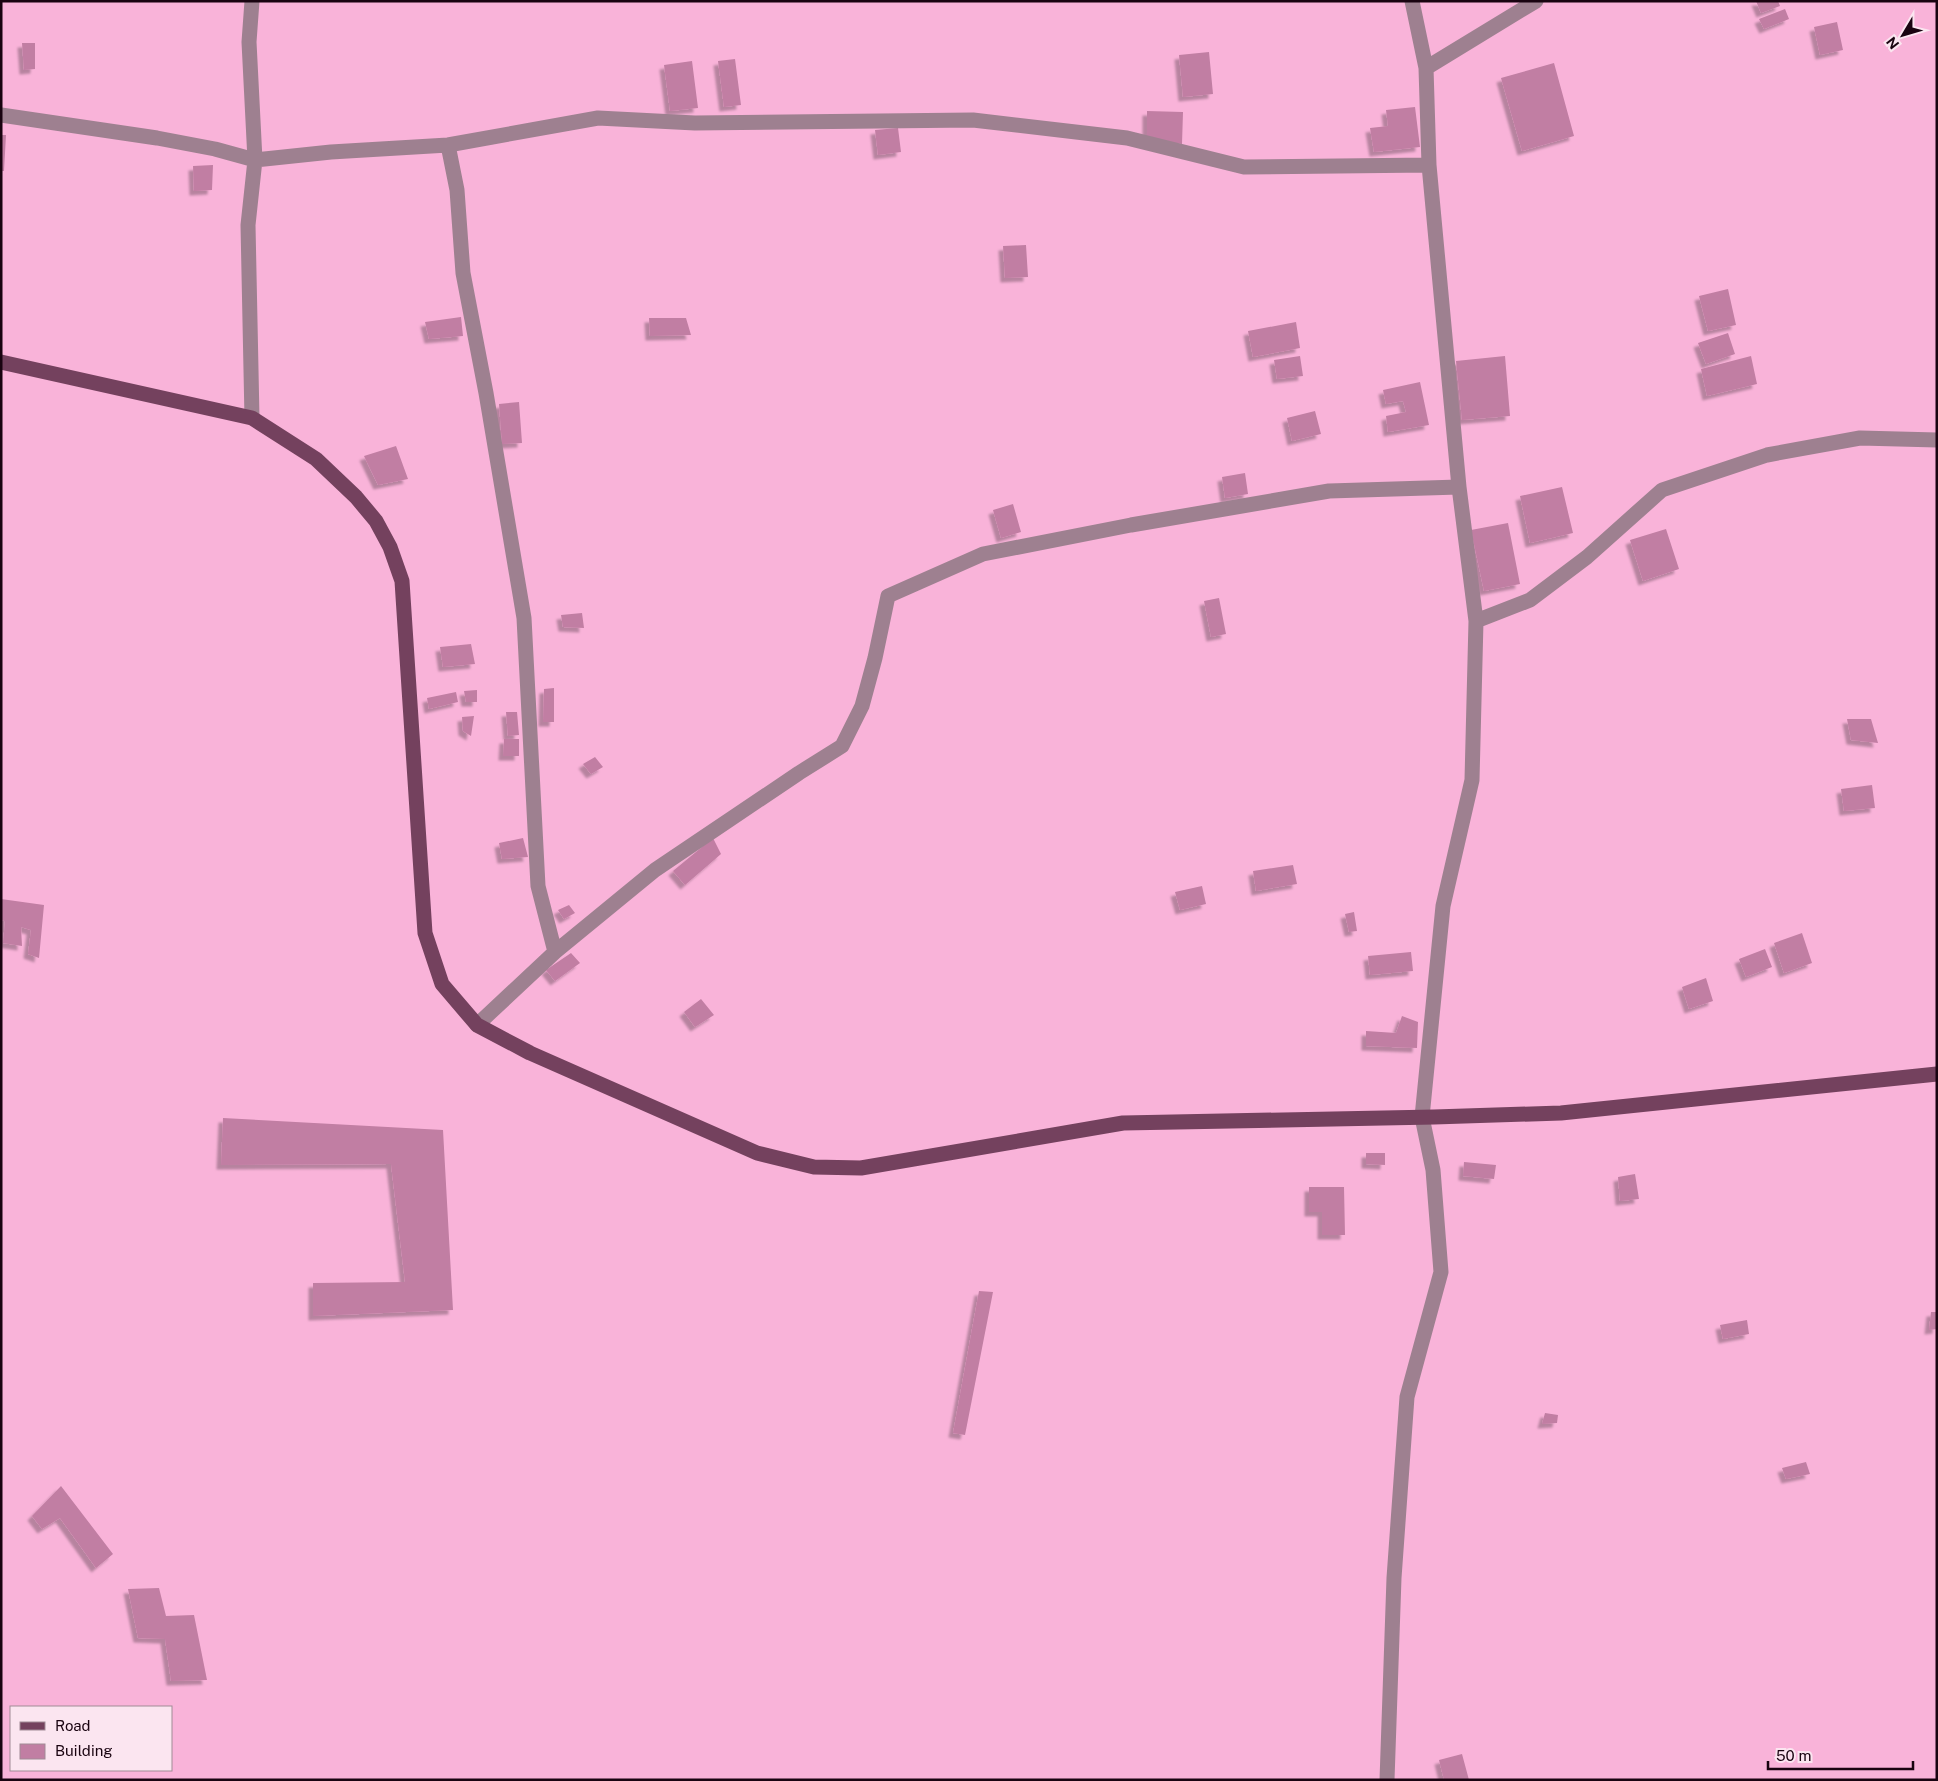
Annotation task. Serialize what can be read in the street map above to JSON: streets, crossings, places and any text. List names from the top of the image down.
{
  "legend": ["Road", "Building"],
  "scale_bar": "50 m",
  "north": "bottom left"
}
